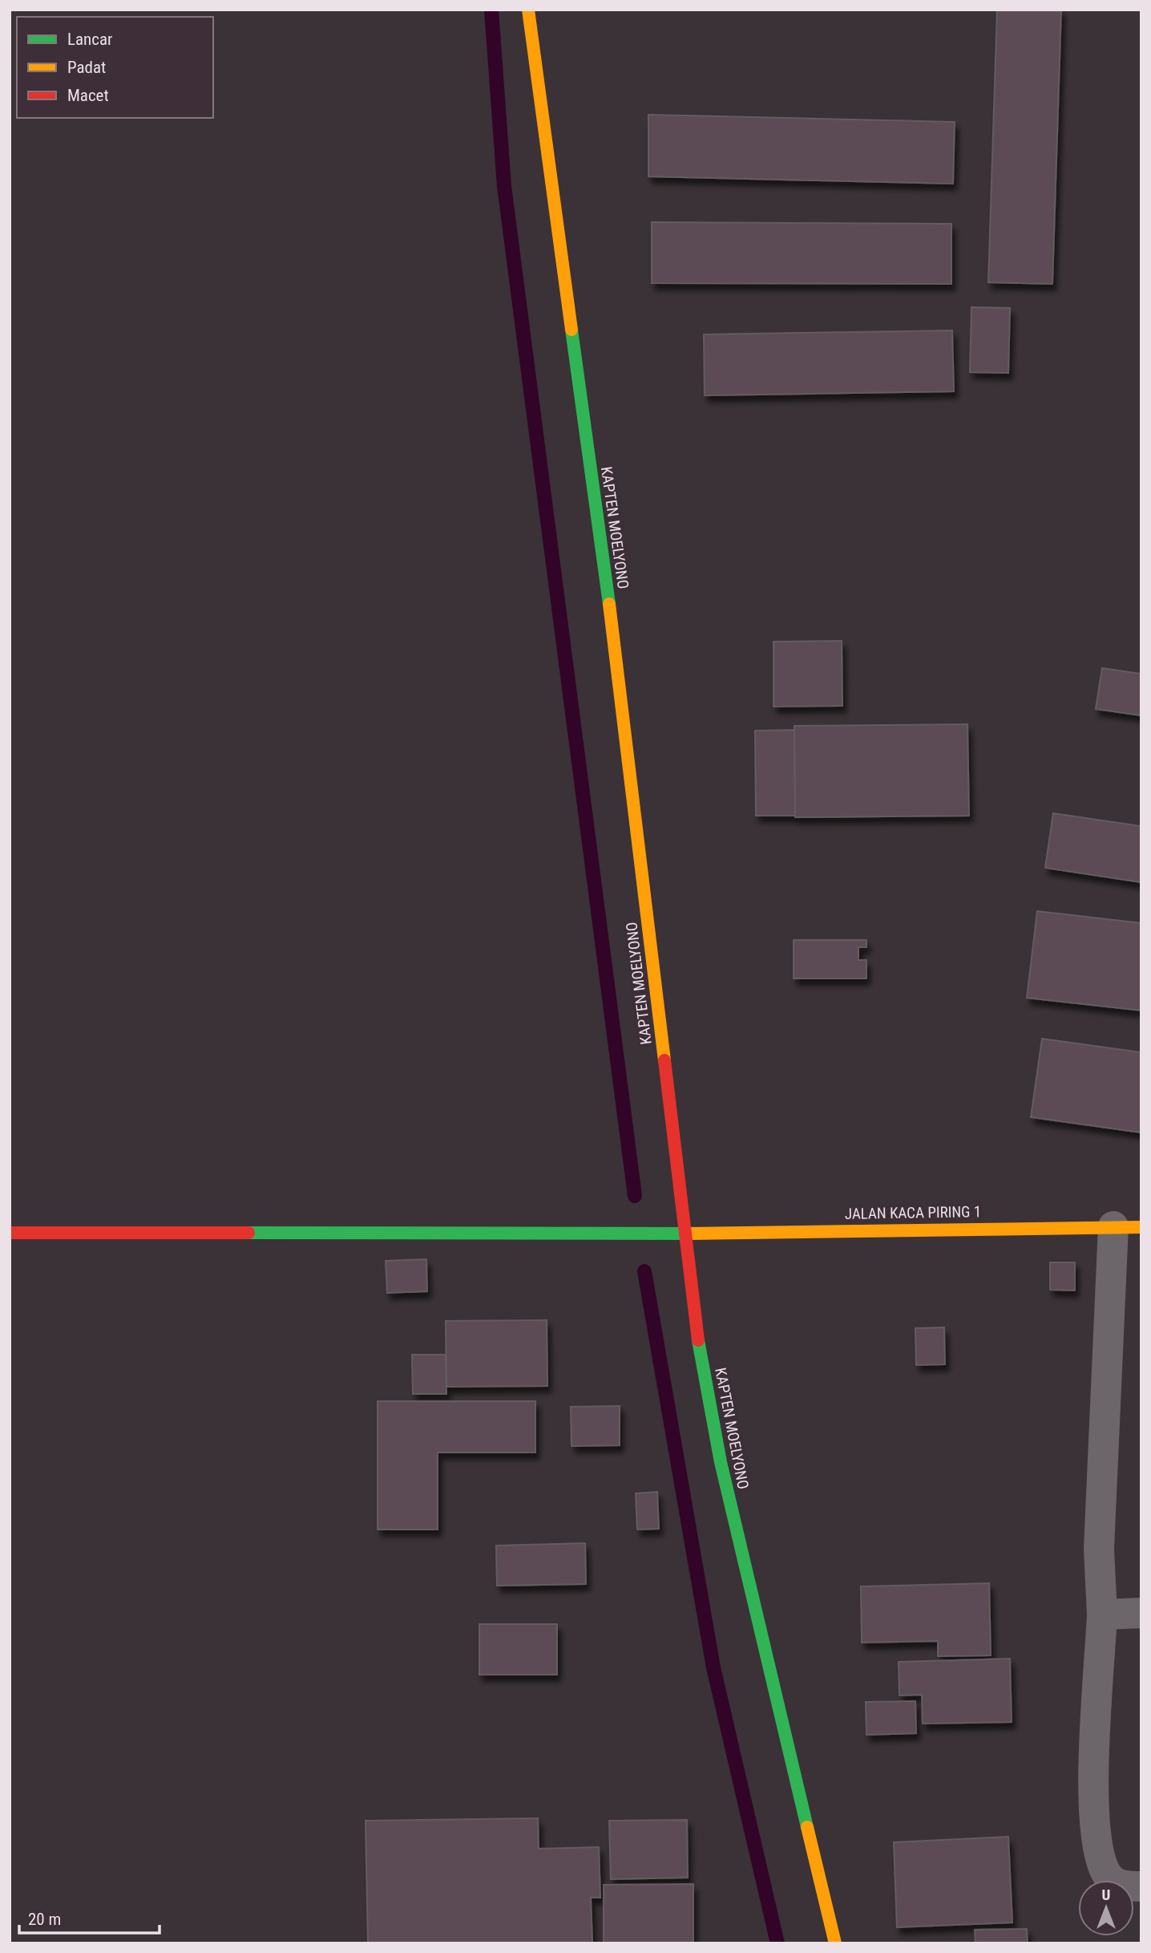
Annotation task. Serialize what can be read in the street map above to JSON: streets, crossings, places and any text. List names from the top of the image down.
{
  "streets": {
    "street": ["KAPTEN MOELYONO", "JALAN KACA PIRING 1"]
  },
  "crossings": [
    ["KAPTEN MOELYONO", "JALAN KACA PIRING 1"]
  ],
  "legend": ["Lancar", "Padat", "Macet"],
  "scale_bar": "20 m",
  "north": "top"
}
